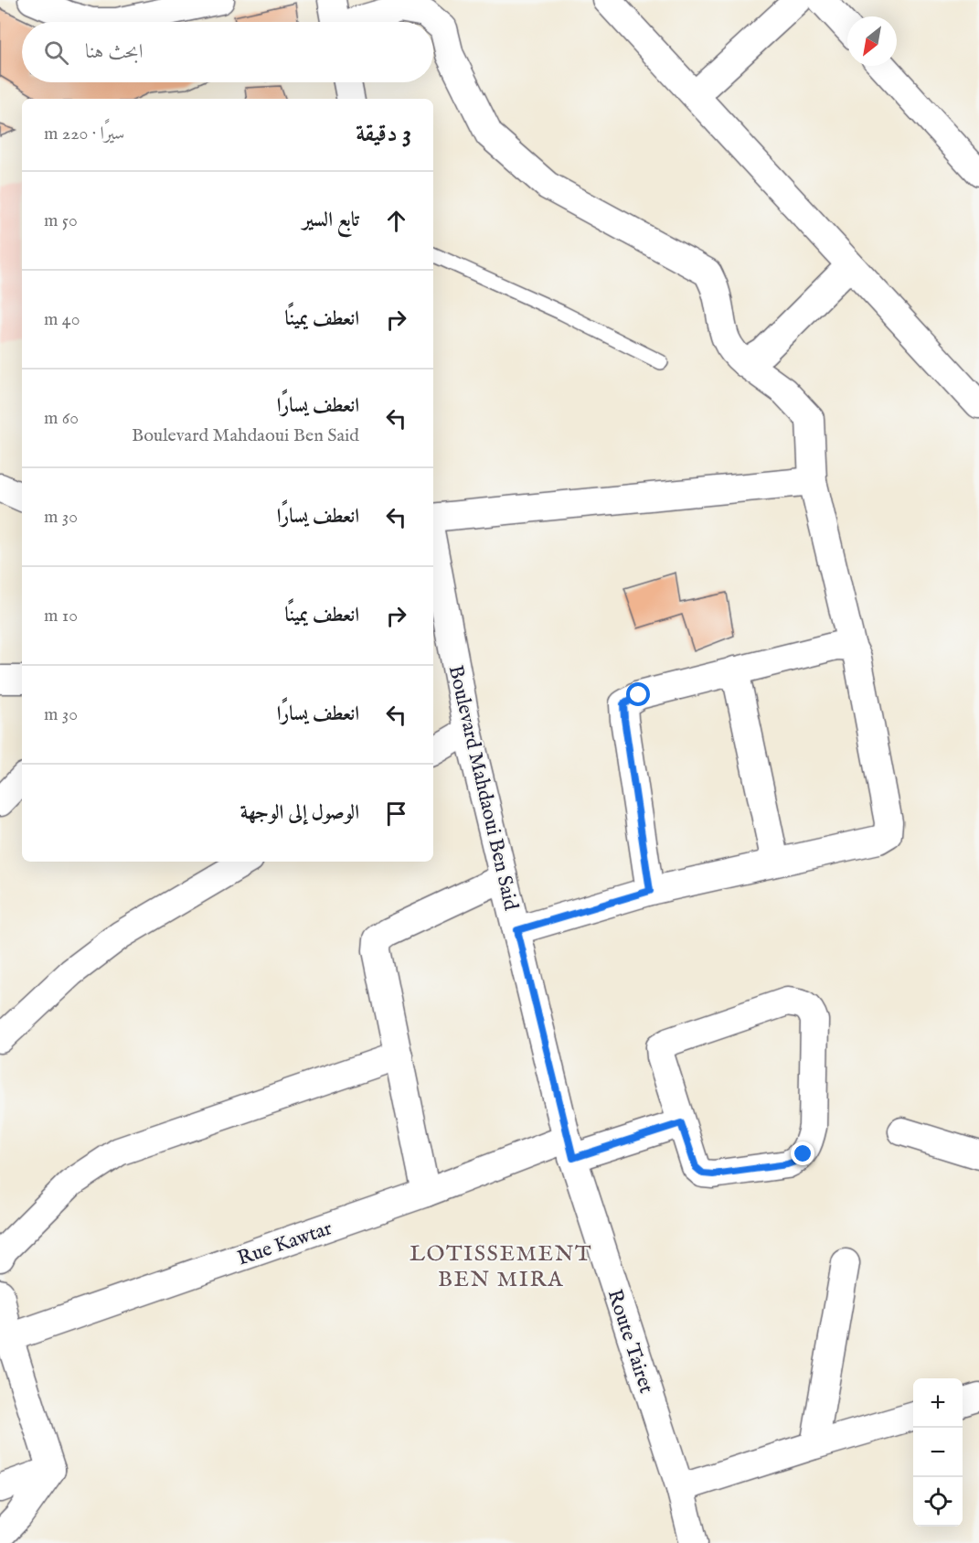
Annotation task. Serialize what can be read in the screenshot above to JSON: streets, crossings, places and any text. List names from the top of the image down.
{
  "streets": {
    "street": ["Boulevard Mahdaoui Ben Said", "Rue Kawtar", "Route Tairet"]
  },
  "crossings": [
    ["Boulevard Mahdaoui Ben Said", "Rue Kawtar"],
    ["Boulevard Mahdaoui Ben Said", "Route Tairet"],
    ["Rue Kawtar", "Route Tairet"]
  ],
  "districts": ["LOTISSEMENT BEN MIRA"],
  "north": "bottom left",
  "page": {
    "search": "ابحث هنا",
    "heading": ["3 دقيقة", "سيرًا · 220 m"],
    "list": [
      ["تابع السير", "50 m"],
      ["انعطف يمينًا", "40 m"],
      ["انعطف يسارًا", "Boulevard Mahdaoui Ben Said", "60 m"],
      ["انعطف يسارًا", "30 m"],
      ["انعطف يمينًا", "10 m"],
      ["انعطف يسارًا", "30 m"],
      "الوصول إلى الوجهة"
    ],
    "map_buttons": ["+", "−"]
  }
}
